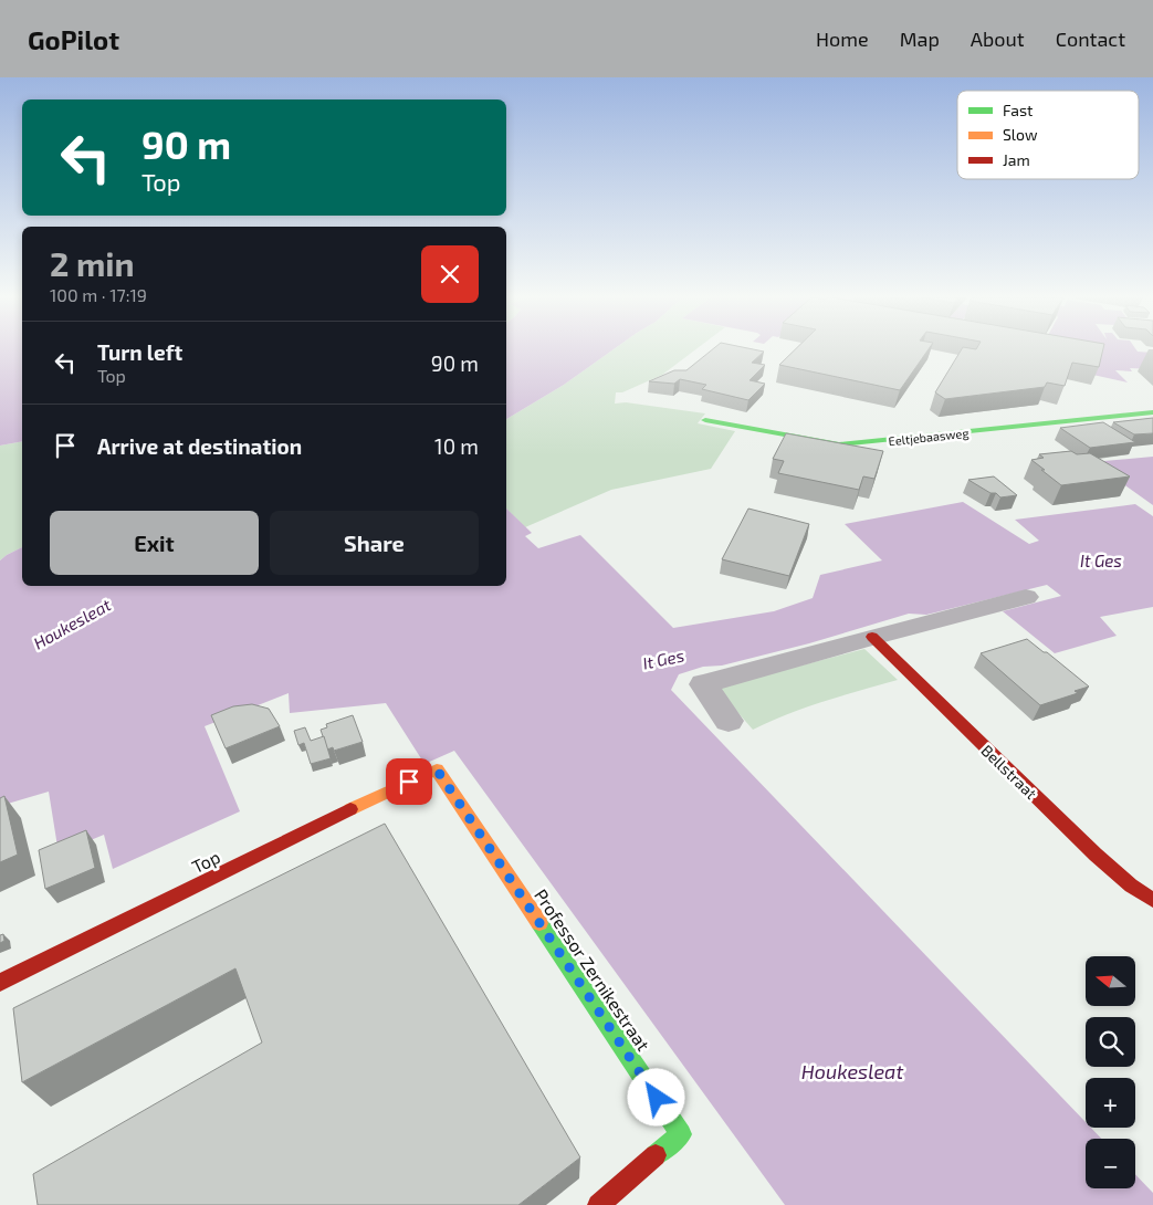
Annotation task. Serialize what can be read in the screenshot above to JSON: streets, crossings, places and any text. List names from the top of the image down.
{
  "streets": {
    "street": [
      "Eeltjebaasweg",
      "Bellstraat",
      "Top",
      "Professor Zernikestraat"
    ]
  },
  "crossings": [
    ["Top", "Professor Zernikestraat"]
  ],
  "water": ["It Ges", "Houkesleat"],
  "legend": ["Fast", "Slow", "Jam"],
  "north": "left",
  "page": {
    "header": "GoPilot",
    "nav": [
      "Home",
      "Map",
      "About",
      "Contact"
    ],
    "turn": ["90 m", "Top"],
    "heading": ["2 min", "100 m · 17:19"],
    "list": [
      {
        "name": "Turn left",
        "note": "Top",
        "value": "90 m"
      },
      {
        "name": "Arrive at destination",
        "value": "10 m"
      }
    ],
    "buttons": ["Exit", "Share"],
    "map_buttons": ["+", "−"]
  }
}
